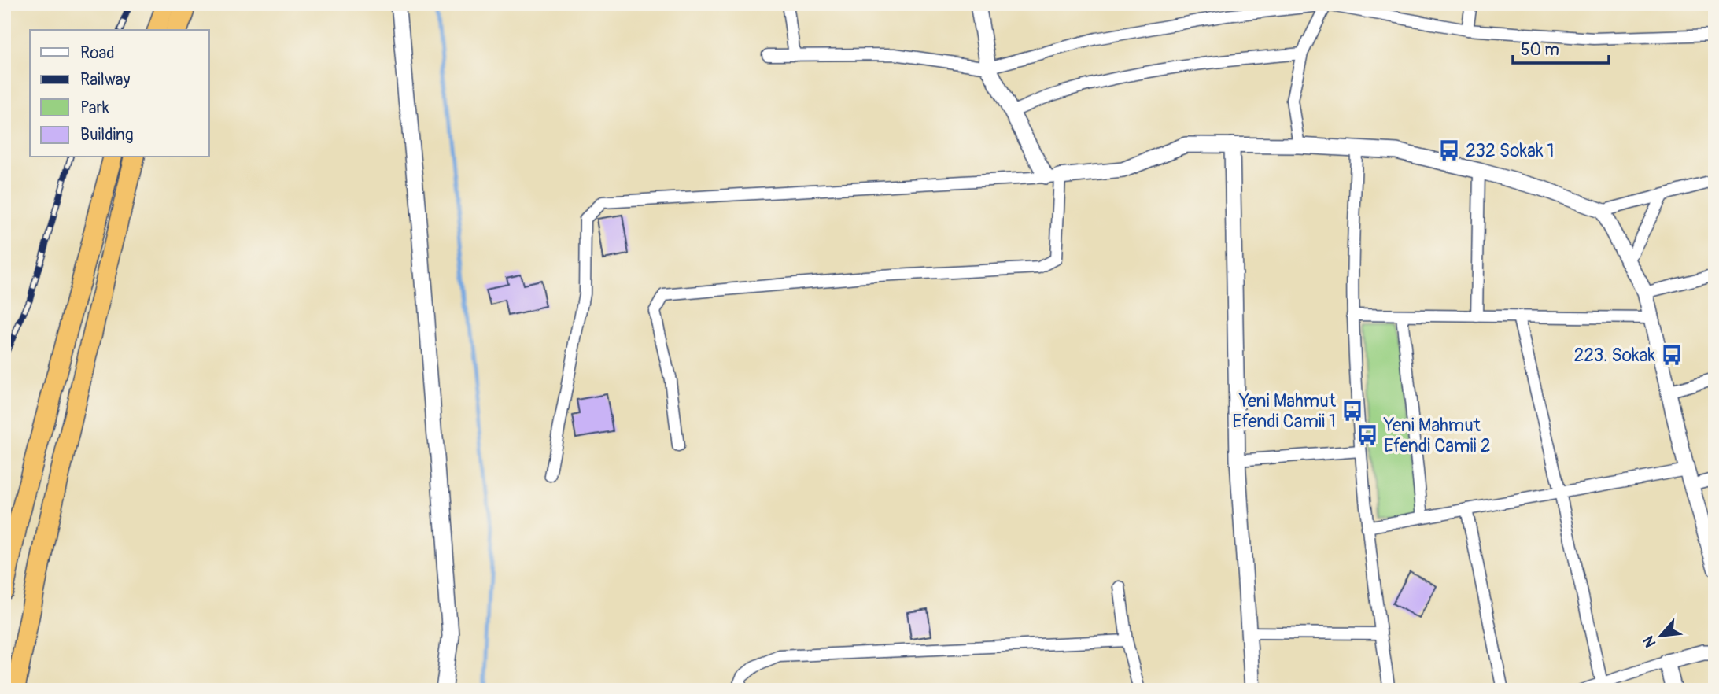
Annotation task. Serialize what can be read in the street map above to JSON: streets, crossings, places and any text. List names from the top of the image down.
{
  "places": {
    "bus stop": [
      "232 Sokak 1",
      "223. Sokak",
      "Yeni Mahmut Efendi Camii 1",
      "Yeni Mahmut Efendi Camii 2"
    ]
  },
  "legend": [
    "Road",
    "Railway",
    "Park",
    "Building"
  ],
  "scale_bar": "50 m",
  "north": "bottom left"
}
